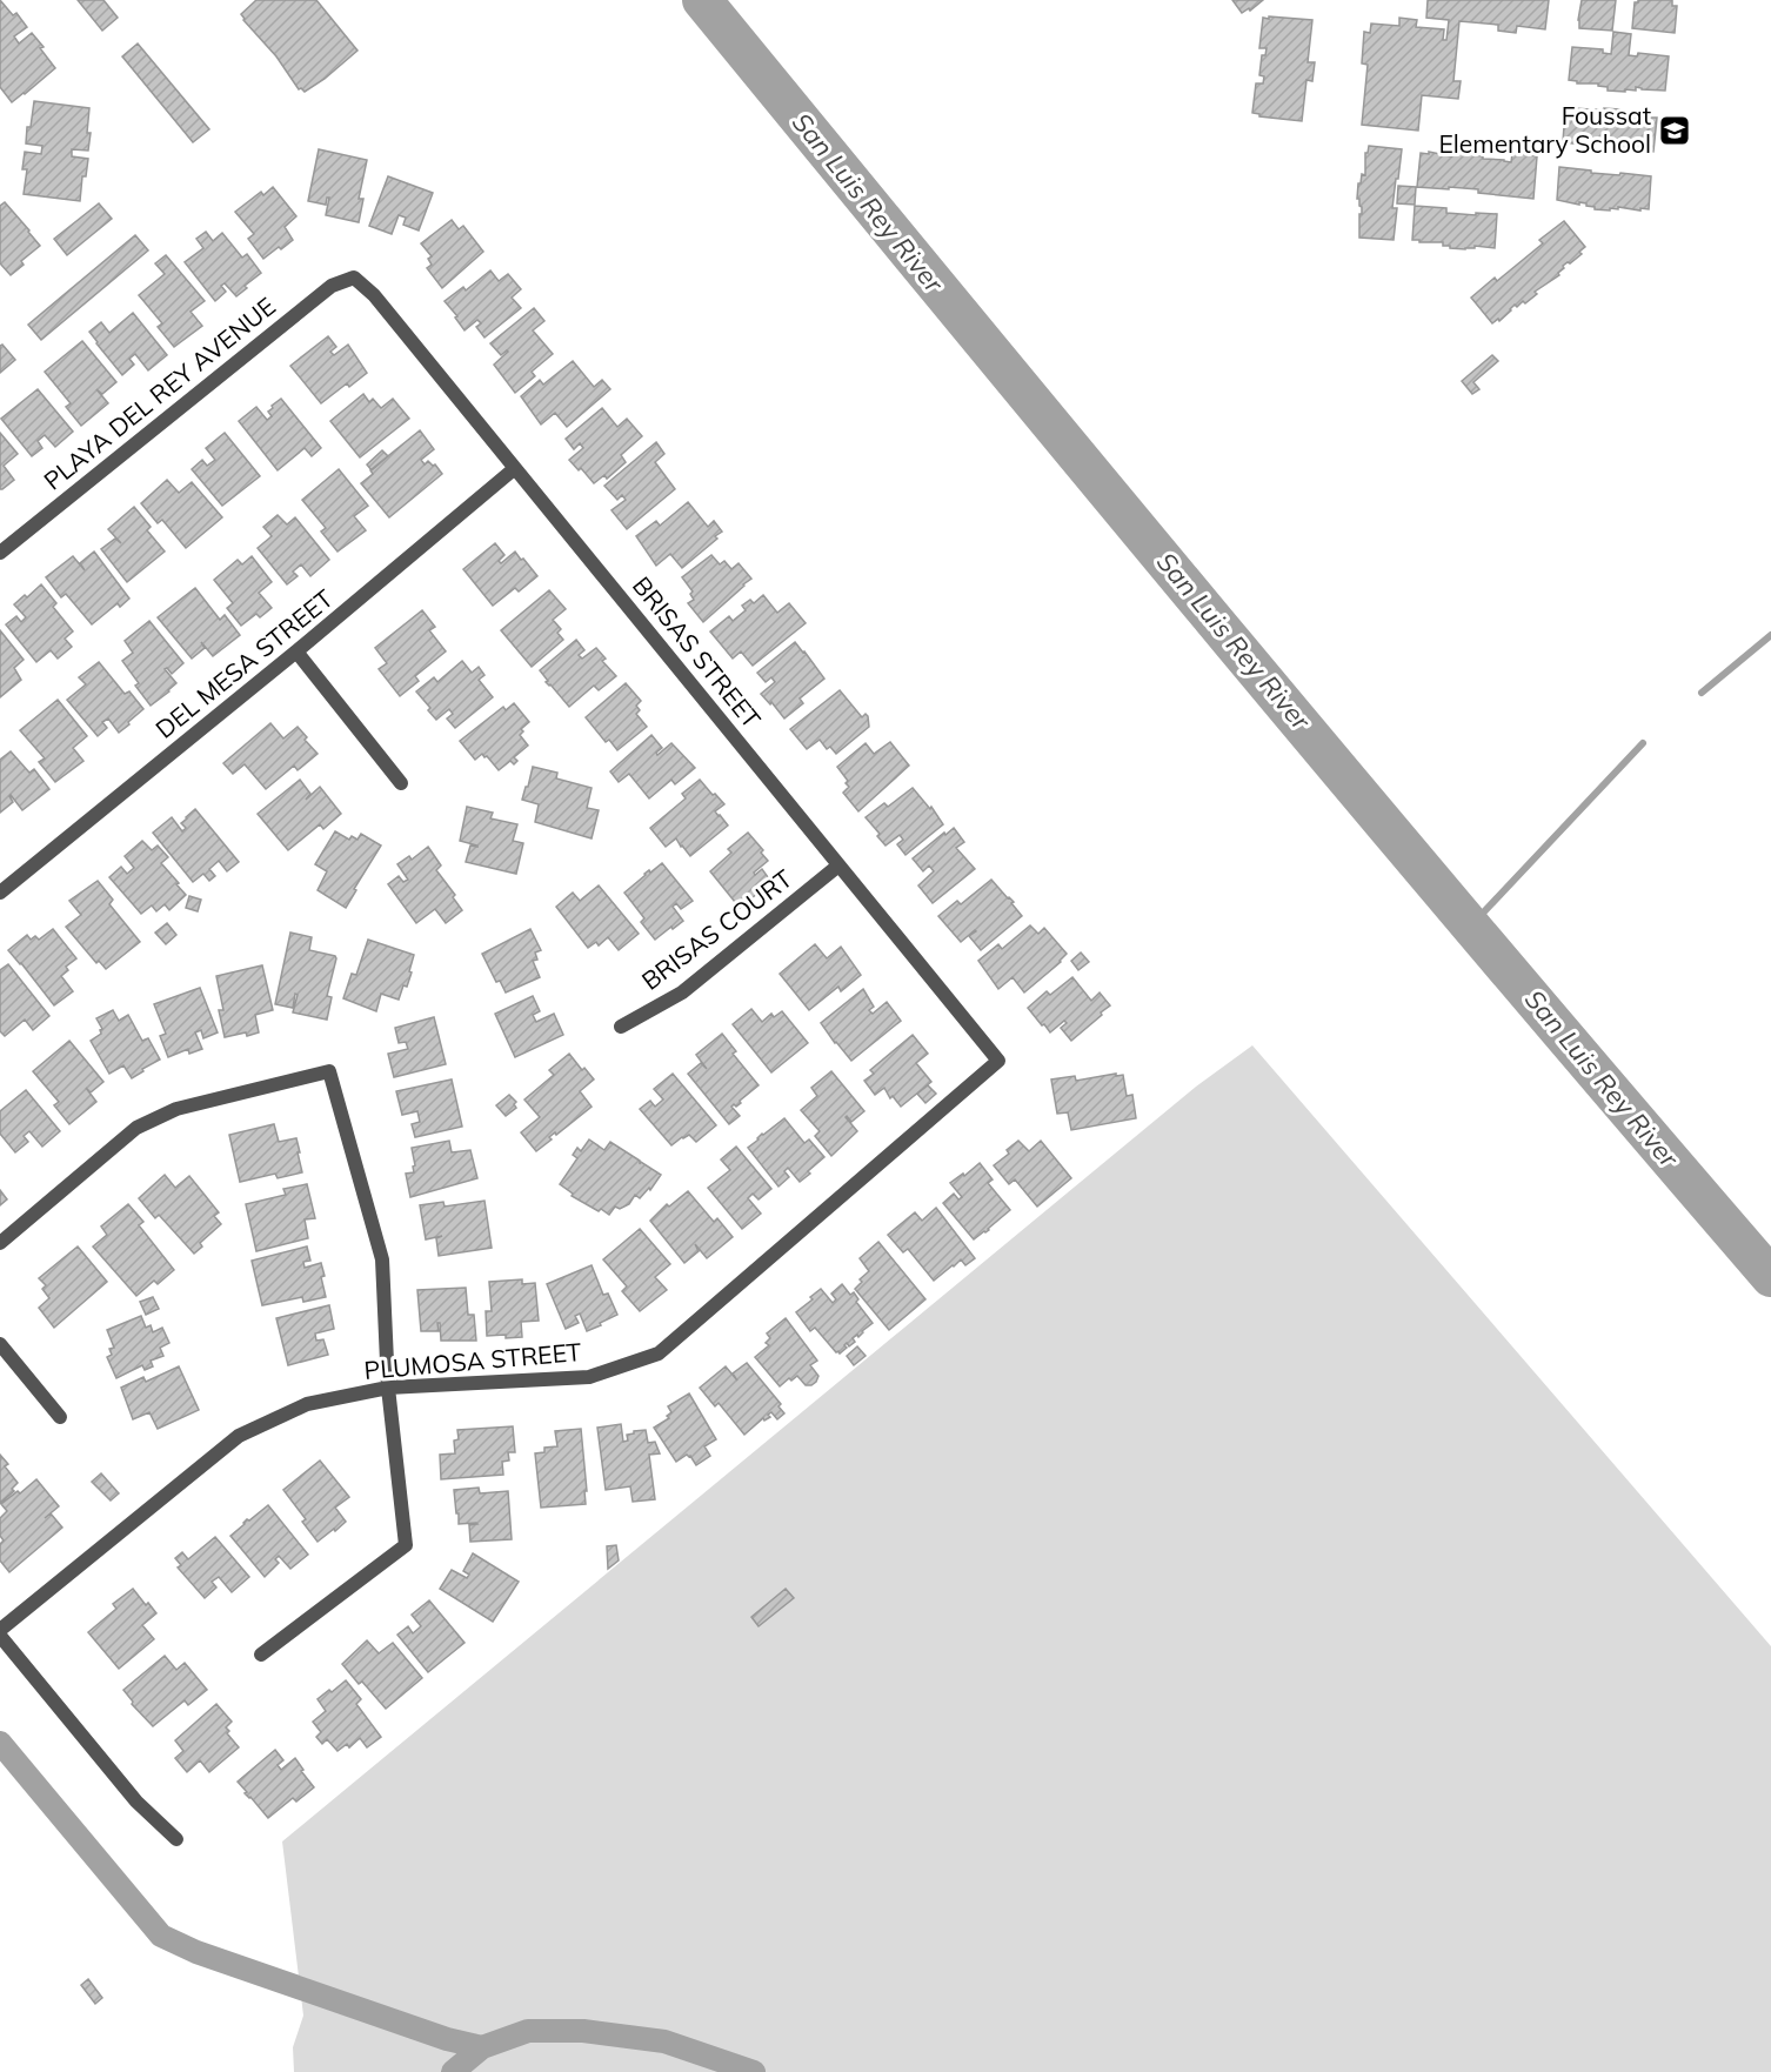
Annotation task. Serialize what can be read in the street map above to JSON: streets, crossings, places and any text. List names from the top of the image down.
{
  "streets": {
    "street": [
      "PLAYA DEL REY AVENUE",
      "BRISAS STREET",
      "DEL MESA STREET",
      "BRISAS COURT",
      "PLUMOSA STREET"
    ]
  },
  "crossings": [
    ["PLAYA DEL REY AVENUE", "BRISAS STREET"],
    ["BRISAS STREET", "DEL MESA STREET"],
    ["BRISAS STREET", "BRISAS COURT"],
    ["BRISAS STREET", "PLUMOSA STREET"]
  ],
  "water": ["San Luis Rey River"],
  "places": {
    "school or university": ["Foussat Elementary School"]
  }
}
